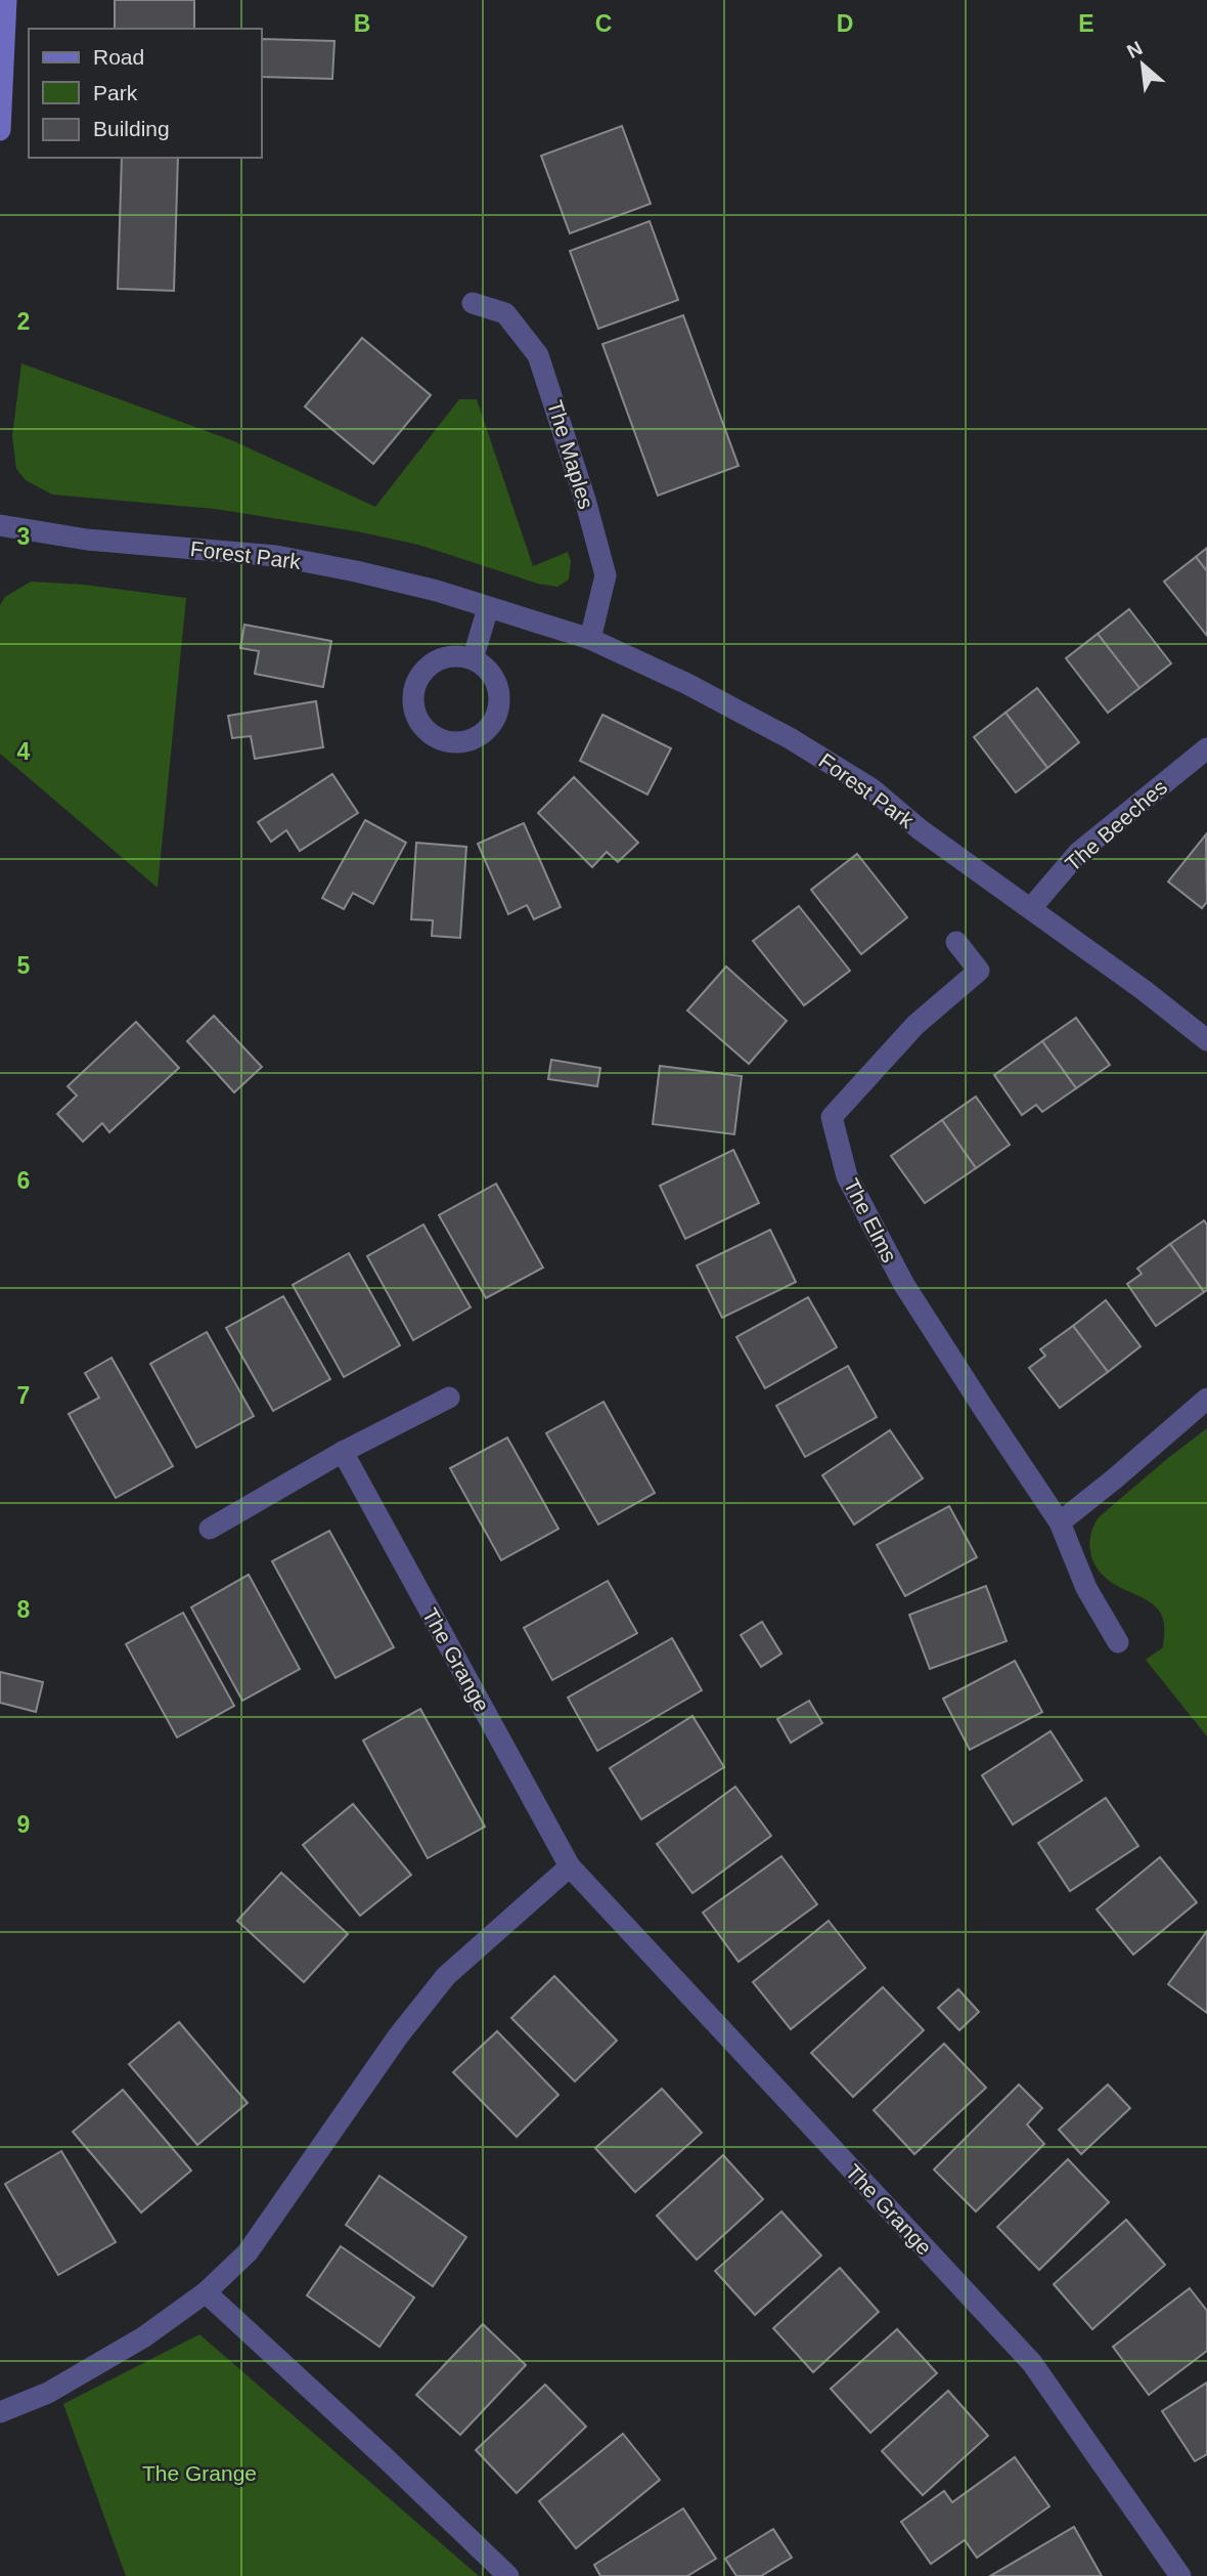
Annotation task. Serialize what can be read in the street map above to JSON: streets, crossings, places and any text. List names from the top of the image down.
{
  "streets": {
    "street": [
      "The Maples",
      "Forest Park",
      "The Beeches",
      "The Elms",
      "The Grange"
    ]
  },
  "crossings": [
    ["The Maples", "Forest Park"],
    ["Forest Park", "The Beeches"]
  ],
  "parks": ["The Grange"],
  "legend": ["Road", "Park", "Building"],
  "north": "top left",
  "grid": {
    "columns": [
      "B",
      "C",
      "D",
      "E"
    ],
    "rows": [
      "2",
      "3",
      "4",
      "5",
      "6",
      "7",
      "8",
      "9"
    ]
  }
}
